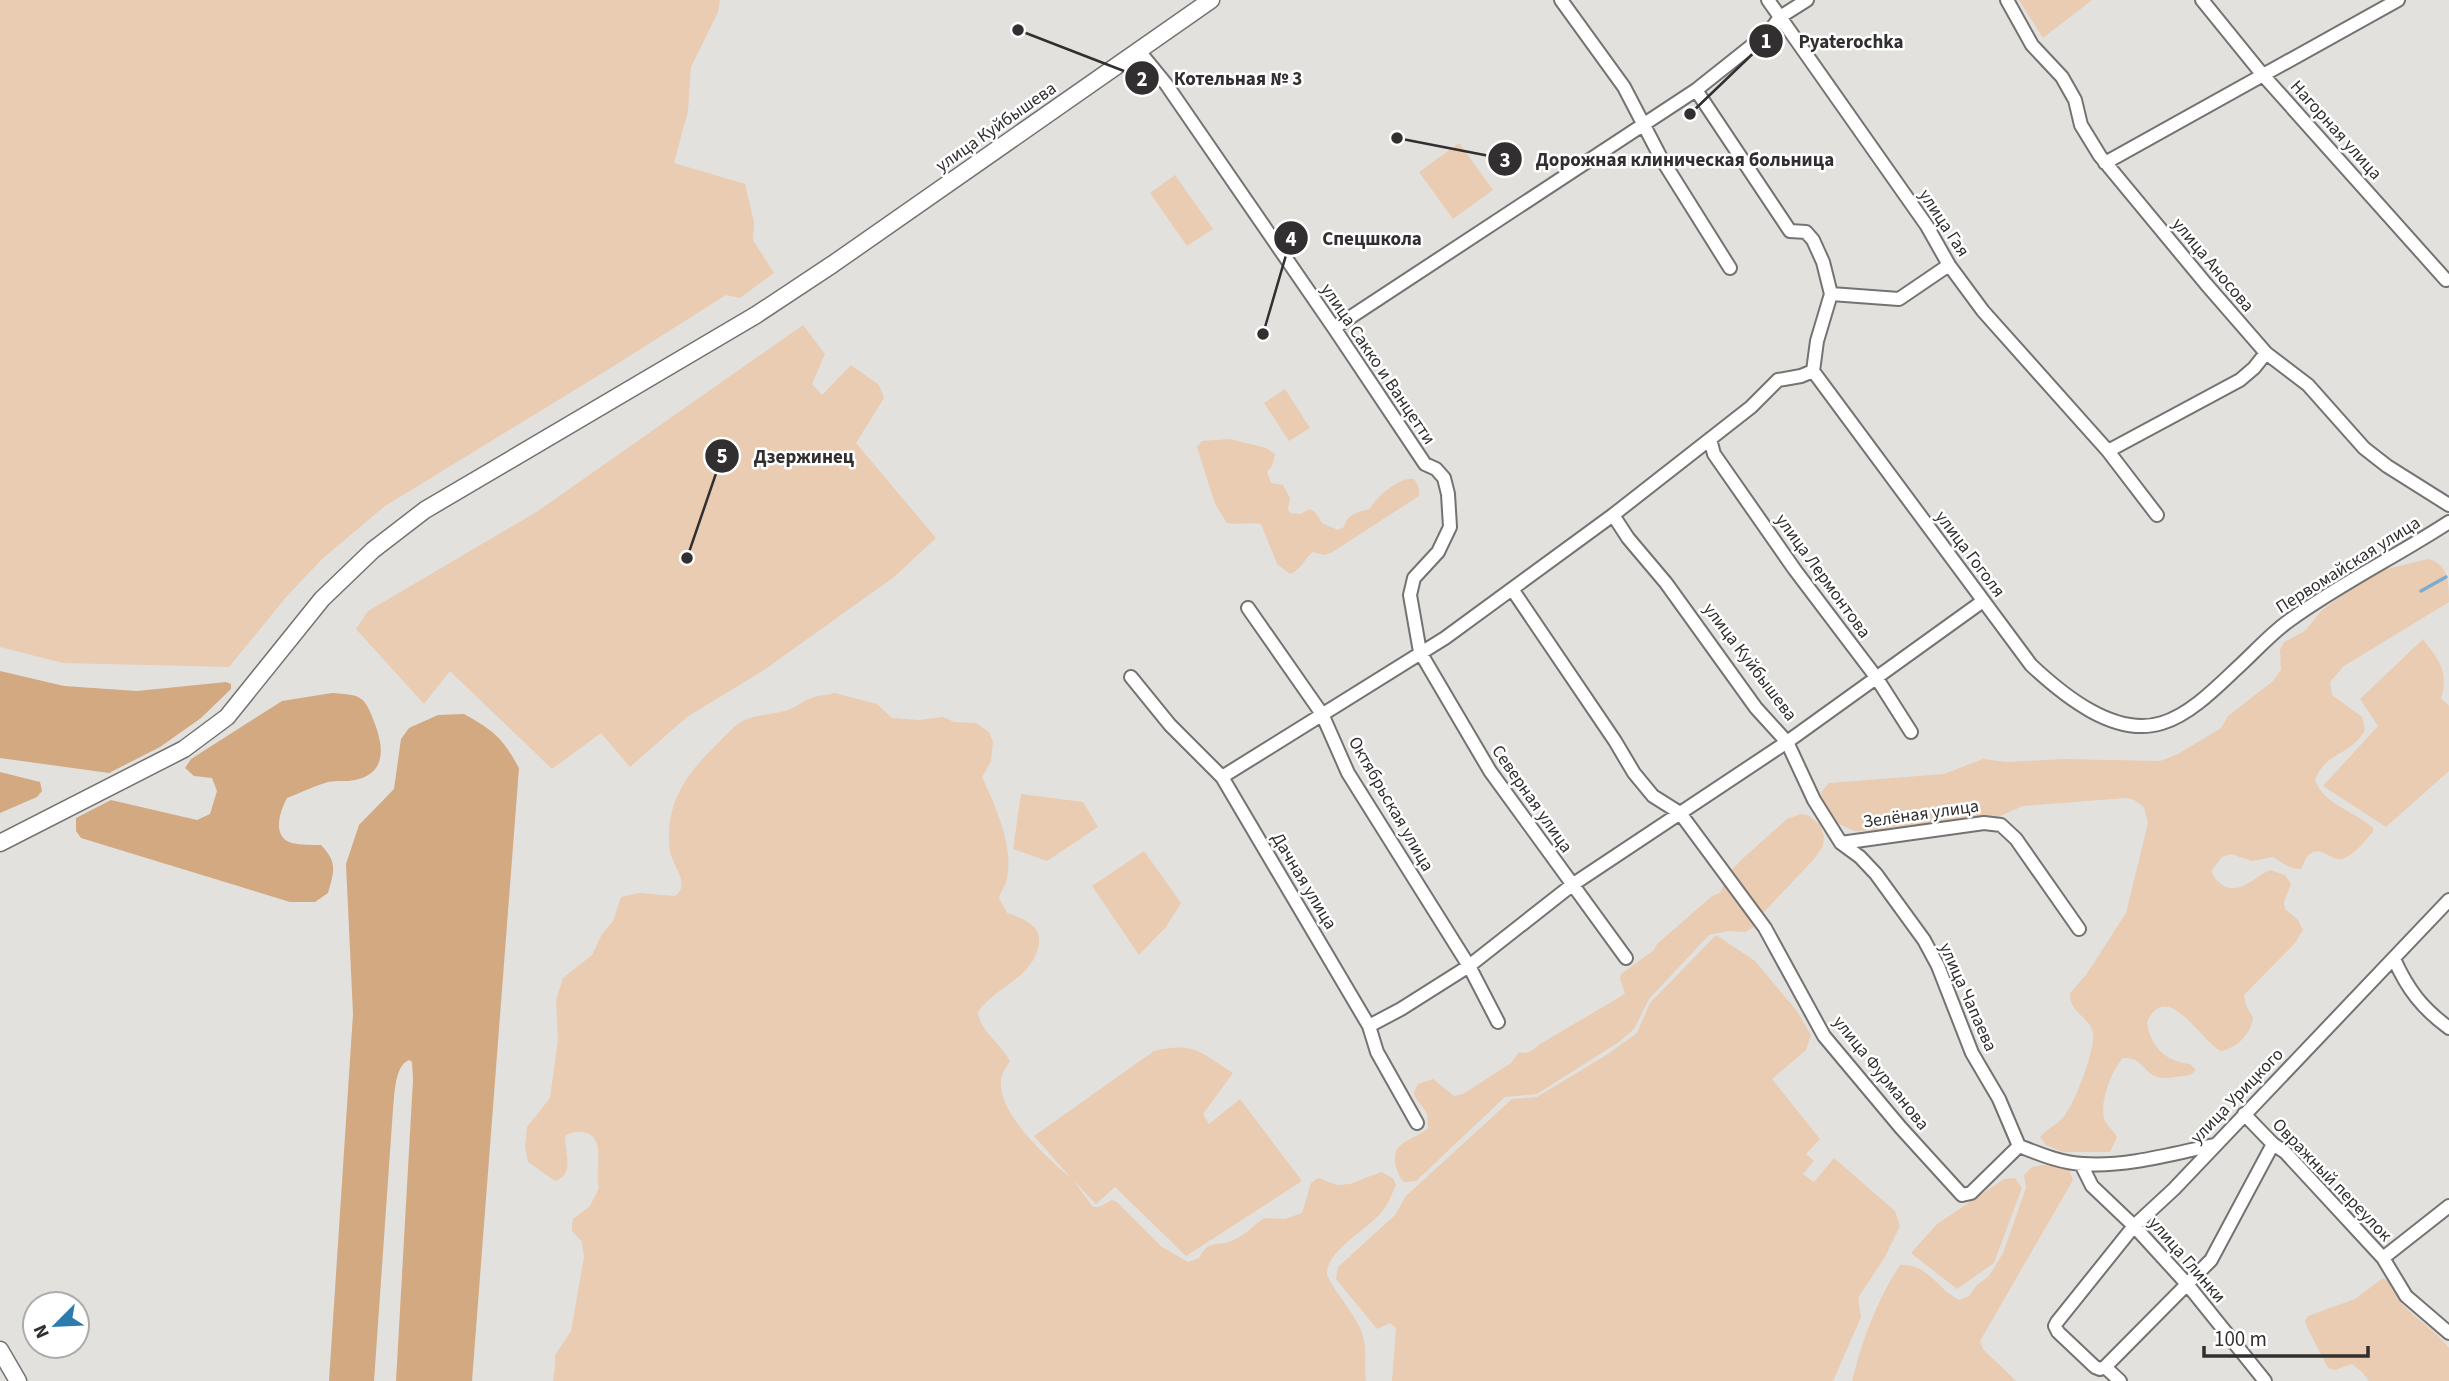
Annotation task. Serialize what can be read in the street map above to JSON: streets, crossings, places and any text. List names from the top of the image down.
{
  "streets": {
    "main road": ["улица Куйбышева"],
    "street": [
      "Нагорная улица",
      "улица Гая",
      "улица Аносова",
      "улица Сакко и Ванцетти",
      "улица Гоголя",
      "Первомайская улица",
      "улица Лермонтова",
      "Северная улица",
      "Октябрьская улица",
      "Зелёная улица",
      "Дачная улица",
      "улица Чапаева",
      "улица Фурманова",
      "улица Урицкого",
      "Овражный переулок",
      "улица Глинки"
    ]
  },
  "crossings": [
    ["улица Куйбышева", "улица Сакко и Ванцетти"],
    ["улица Куйбышева", "Зелёная улица"],
    ["улица Куйбышева", "улица Чапаева"],
    ["улица Сакко и Ванцетти", "Северная улица"],
    ["улица Гоголя", "Первомайская улица"],
    ["Зелёная улица", "улица Чапаева"],
    ["улица Чапаева", "улица Фурманова"],
    ["улица Урицкого", "Овражный переулок"],
    ["улица Урицкого", "улица Глинки"]
  ],
  "places": [
    "Котельная № 3",
    "Pyaterochka",
    "Дорожная клиническая больница",
    "Спецшкола",
    "Дзержинец"
  ],
  "scale_bar": "100 m",
  "north": "bottom left"
}
